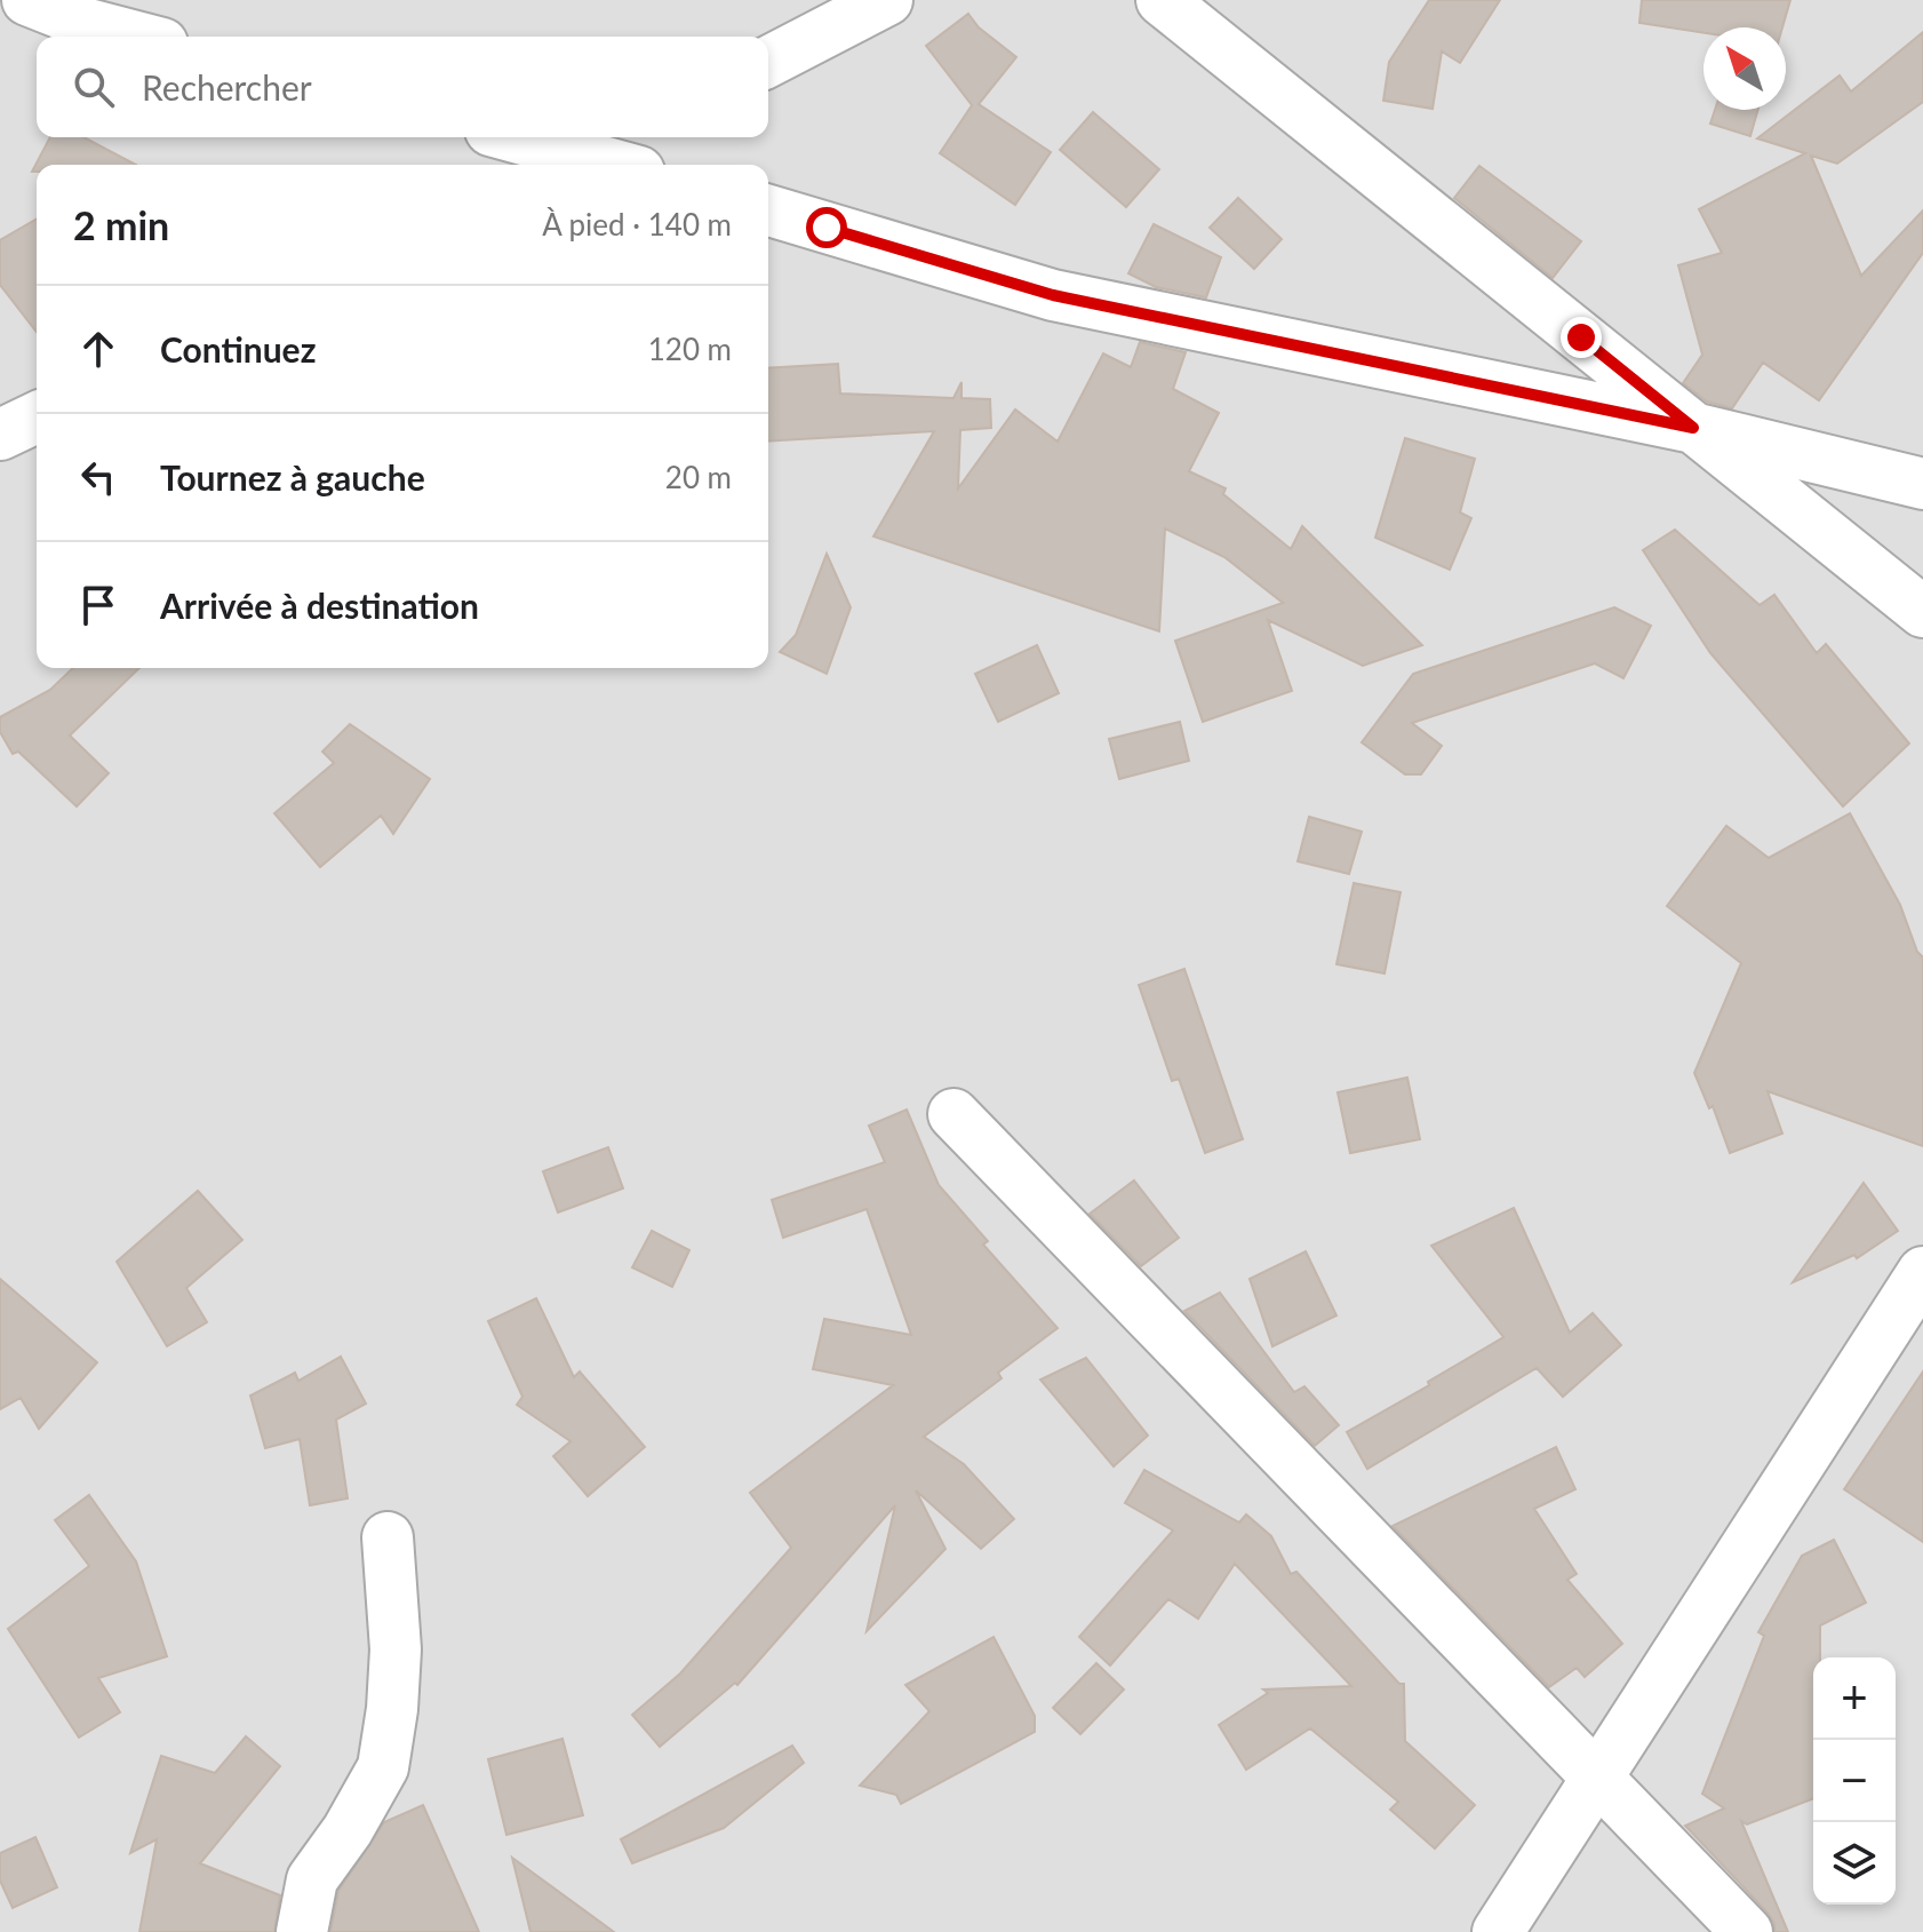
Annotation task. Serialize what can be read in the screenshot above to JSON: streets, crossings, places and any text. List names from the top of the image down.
{
  "north": "top left",
  "page": {
    "search": "Rechercher",
    "heading": ["2 min", "À pied · 140 m"],
    "list": [
      ["Continuez", "120 m"],
      ["Tournez à gauche", "20 m"],
      "Arrivée à destination"
    ],
    "map_buttons": ["+", "−"]
  }
}
